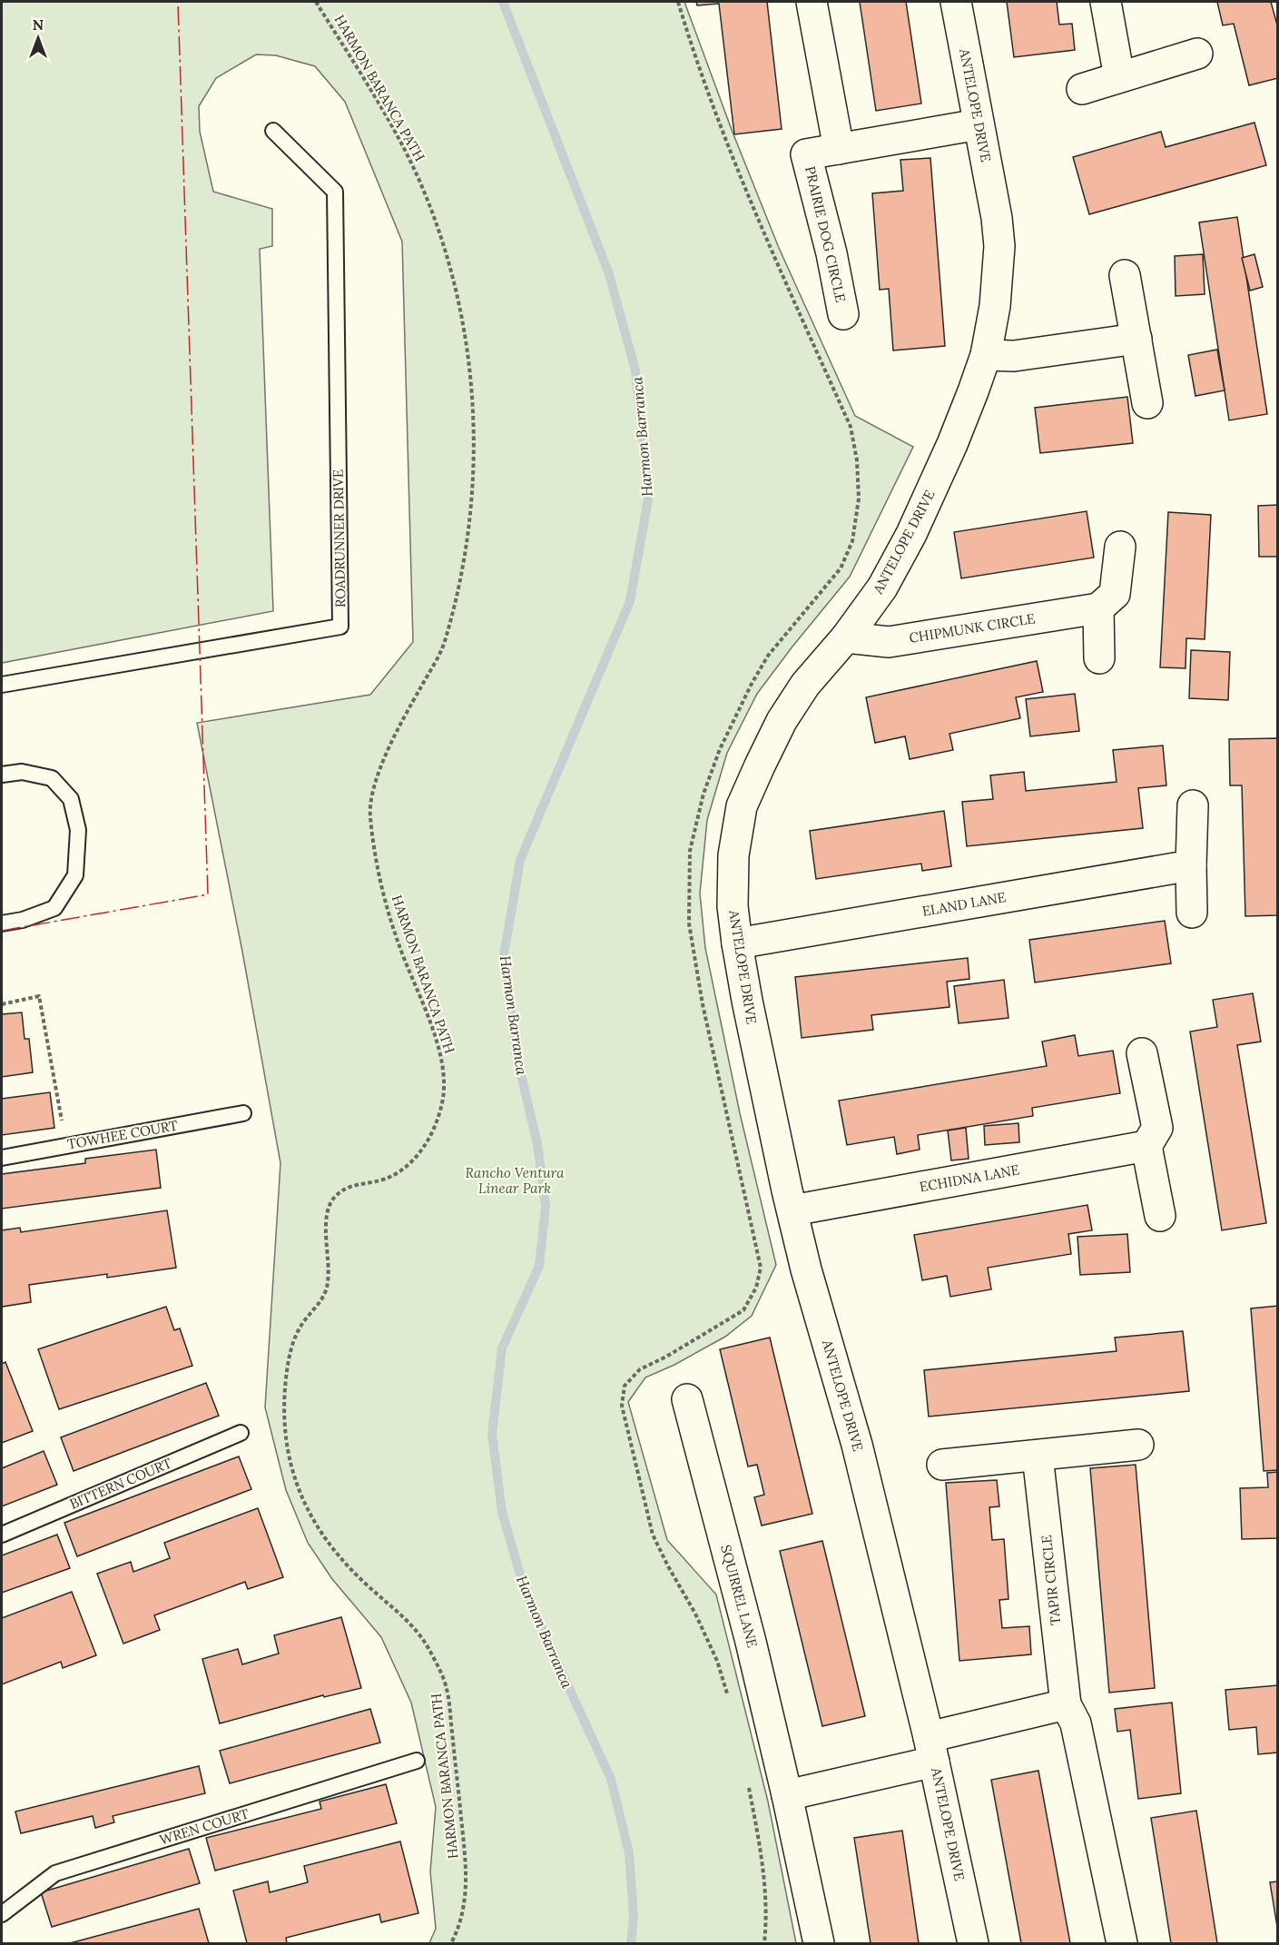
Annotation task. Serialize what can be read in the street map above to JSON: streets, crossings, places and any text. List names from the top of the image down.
{
  "streets": {
    "street": [
      "ANTELOPE DRIVE",
      "PRAIRIE DOG CIRCLE",
      "CHIPMUNK CIRCLE",
      "ELAND LANE",
      "ECHIDNA LANE",
      "TAPIR CIRCLE",
      "SQUIRREL LANE"
    ],
    "lane": [
      "ROADRUNNER DRIVE",
      "TOWHEE COURT",
      "BITTERN COURT",
      "WREN COURT"
    ],
    "path": ["HARMON BARANCA PATH"]
  },
  "crossings": [
    ["ANTELOPE DRIVE", "PRAIRIE DOG CIRCLE"],
    ["ANTELOPE DRIVE", "CHIPMUNK CIRCLE"],
    ["ANTELOPE DRIVE", "ELAND LANE"],
    ["ANTELOPE DRIVE", "ECHIDNA LANE"]
  ],
  "water": ["Harmon Barranca"],
  "parks": ["Rancho Ventura Linear Park"],
  "north": "top"
}
